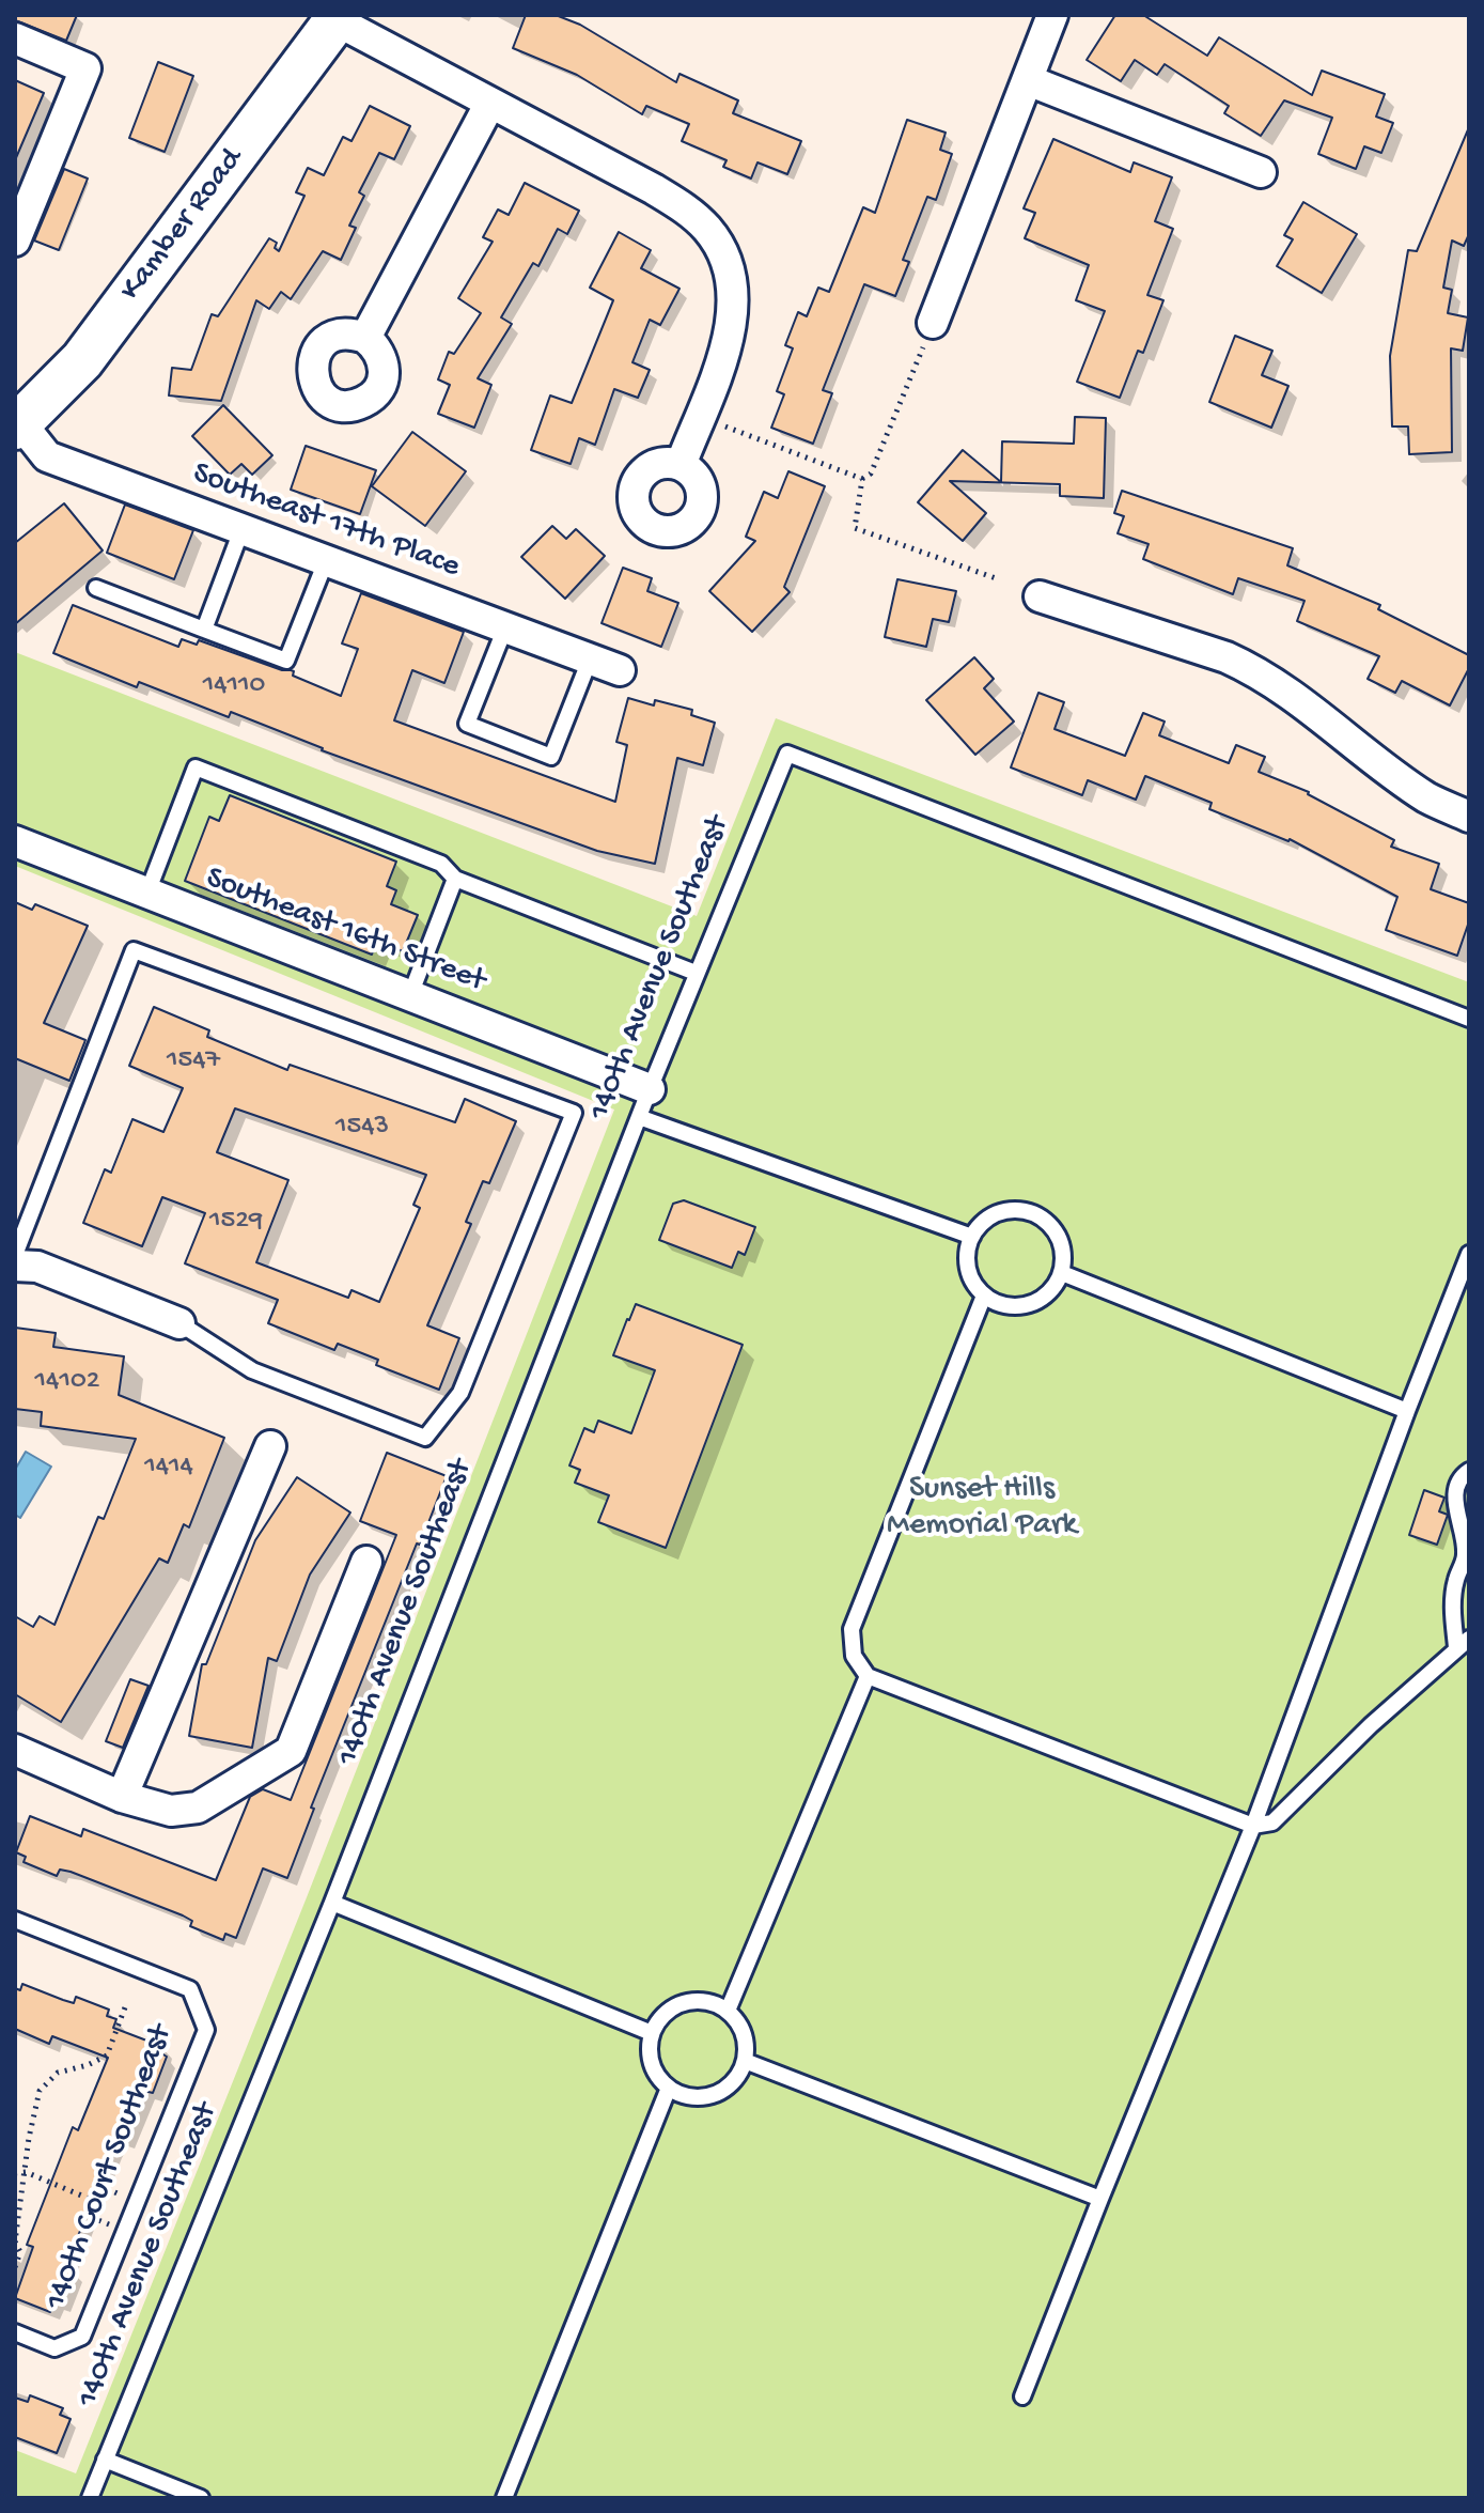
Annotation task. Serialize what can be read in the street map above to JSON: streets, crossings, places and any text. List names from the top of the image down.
{
  "streets": {
    "street": ["Kamber Road", "Southeast 17th Place", "Southeast 16th Street"],
    "lane": ["140th Avenue Southeast", "140th Court Southeast"]
  },
  "crossings": [
    ["Kamber Road", "Southeast 17th Place"],
    ["Southeast 16th Street", "140th Avenue Southeast"]
  ],
  "parks": ["Sunset Hills Memorial Park"],
  "house_numbers": [
    "14110",
    "1547",
    "1543",
    "1529",
    "14102",
    "1414"
  ]
}
